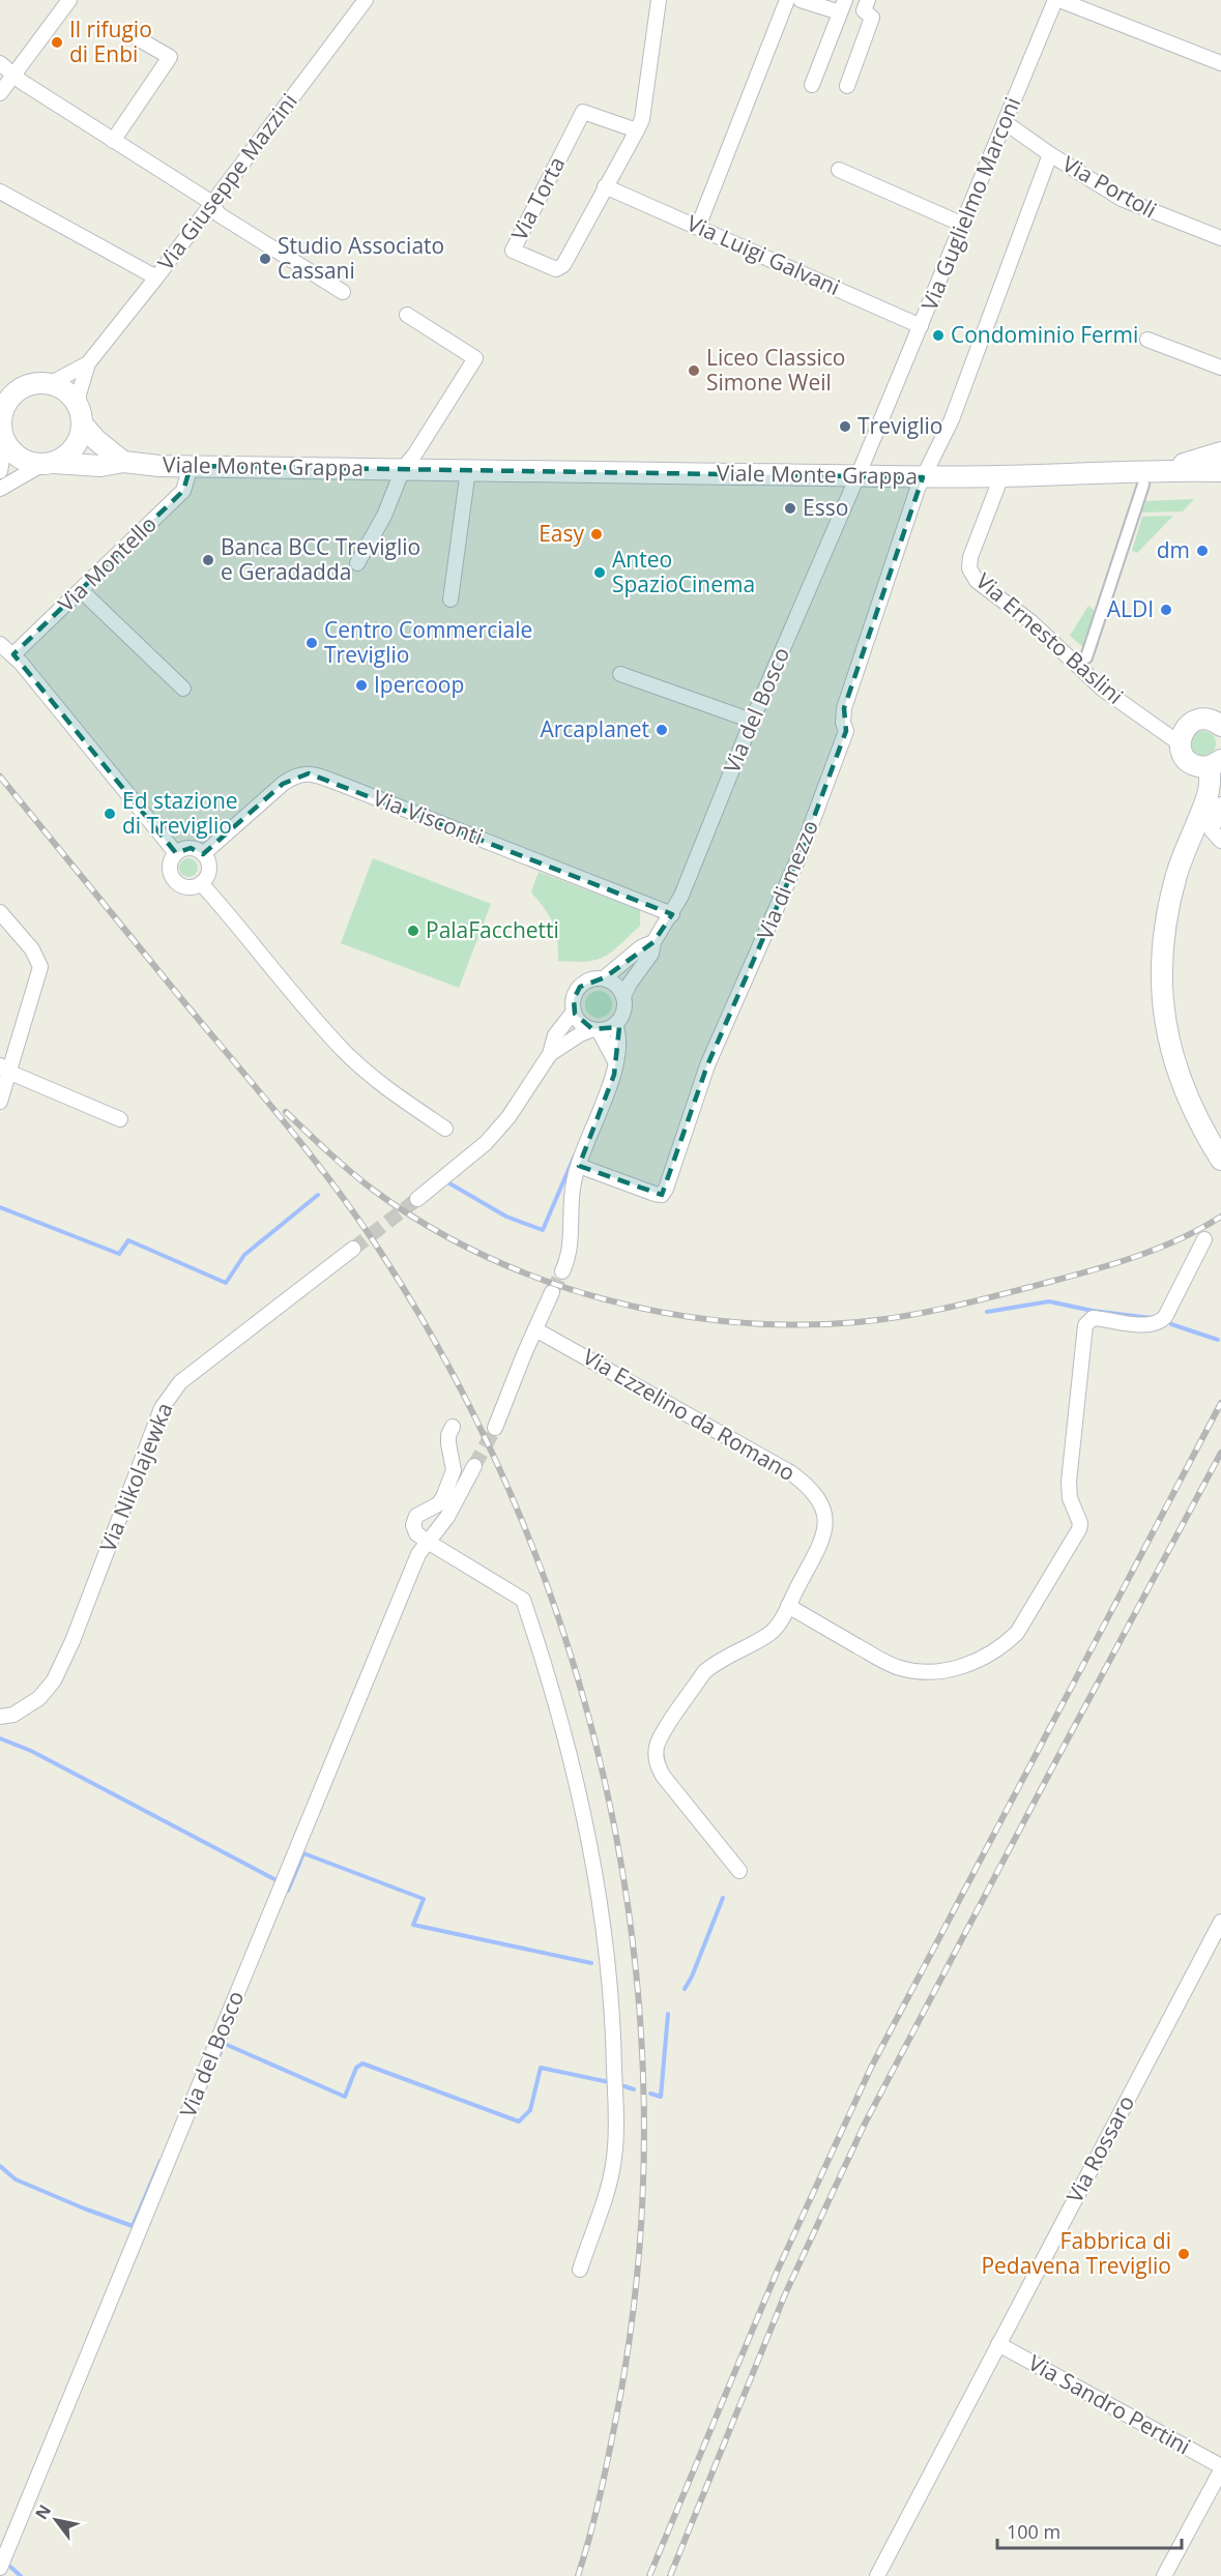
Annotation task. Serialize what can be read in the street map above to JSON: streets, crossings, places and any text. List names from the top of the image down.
{
  "streets": {
    "main road": ["Viale Monte Grappa", "Via Ernesto Baslini"],
    "street": [
      "Via Giuseppe Mazzini",
      "Via Portoli",
      "Via Torta",
      "Via Guglielmo Marconi",
      "Via Luigi Galvani",
      "Via Montello",
      "Via del Bosco",
      "Via Visconti",
      "Via di mezzo",
      "Via Ezzelino da Romano",
      "Via Nikolajewka",
      "Via Rossaro",
      "Via Sandro Pertini"
    ]
  },
  "crossings": [
    ["Via Giuseppe Mazzini", "Viale Monte Grappa"],
    ["Via Portoli", "Via Guglielmo Marconi"],
    ["Via Portoli", "Via di mezzo"],
    ["Via Torta", "Via Luigi Galvani"],
    ["Via Guglielmo Marconi", "Via Luigi Galvani"],
    ["Via Guglielmo Marconi", "Viale Monte Grappa"],
    ["Via Guglielmo Marconi", "Via del Bosco"],
    ["Viale Monte Grappa", "Via Montello"],
    ["Viale Monte Grappa", "Via Ernesto Baslini"],
    ["Viale Monte Grappa", "Via del Bosco"],
    ["Viale Monte Grappa", "Via di mezzo"],
    ["Via del Bosco", "Via Visconti"],
    ["Via Rossaro", "Via Sandro Pertini"]
  ],
  "places": [
    "Il rifugio di Enbi",
    "Studio Associato Cassani",
    "Condominio Fermi",
    "Liceo Classico Simone Weil",
    "Treviglio",
    "Esso",
    "Easy",
    "dm",
    "Banca BCC Treviglio e Geradadda",
    "Anteo SpazioCinema",
    "ALDI",
    "Centro Commerciale Treviglio",
    "Ipercoop",
    "Arcaplanet",
    "Ed stazione di Treviglio",
    "PalaFacchetti",
    "Fabbrica di Pedavena Treviglio"
  ],
  "scale_bar": "100 m",
  "north": "top left"
}
